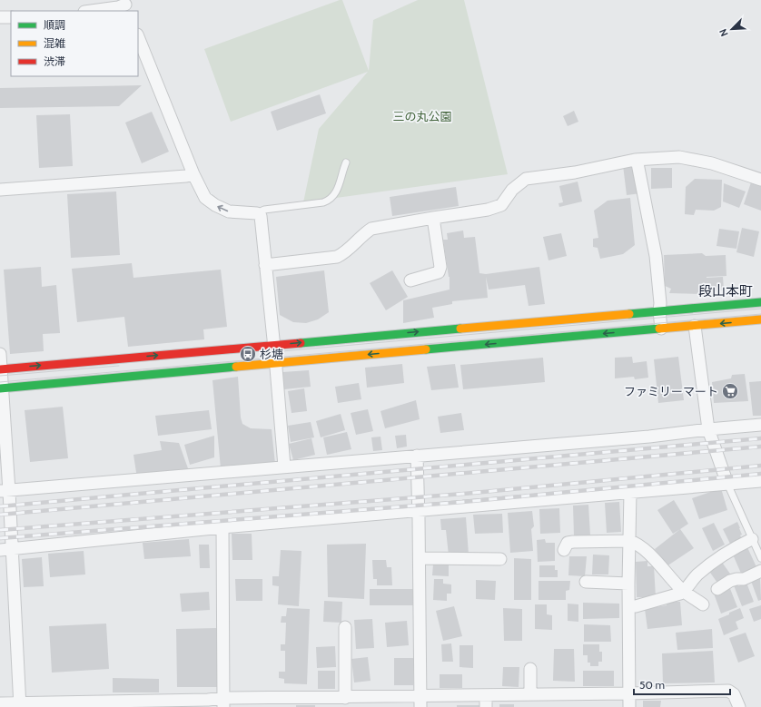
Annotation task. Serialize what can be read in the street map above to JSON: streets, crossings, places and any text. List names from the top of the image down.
{
  "districts": ["段山本町"],
  "parks": ["三の丸公園"],
  "places": {
    "bus stop": ["杉塘"],
    "supermarket": ["ファミリーマート"]
  },
  "legend": ["順調", "混雑", "渋滞"],
  "scale_bar": "50 m",
  "north": "bottom left"
}
